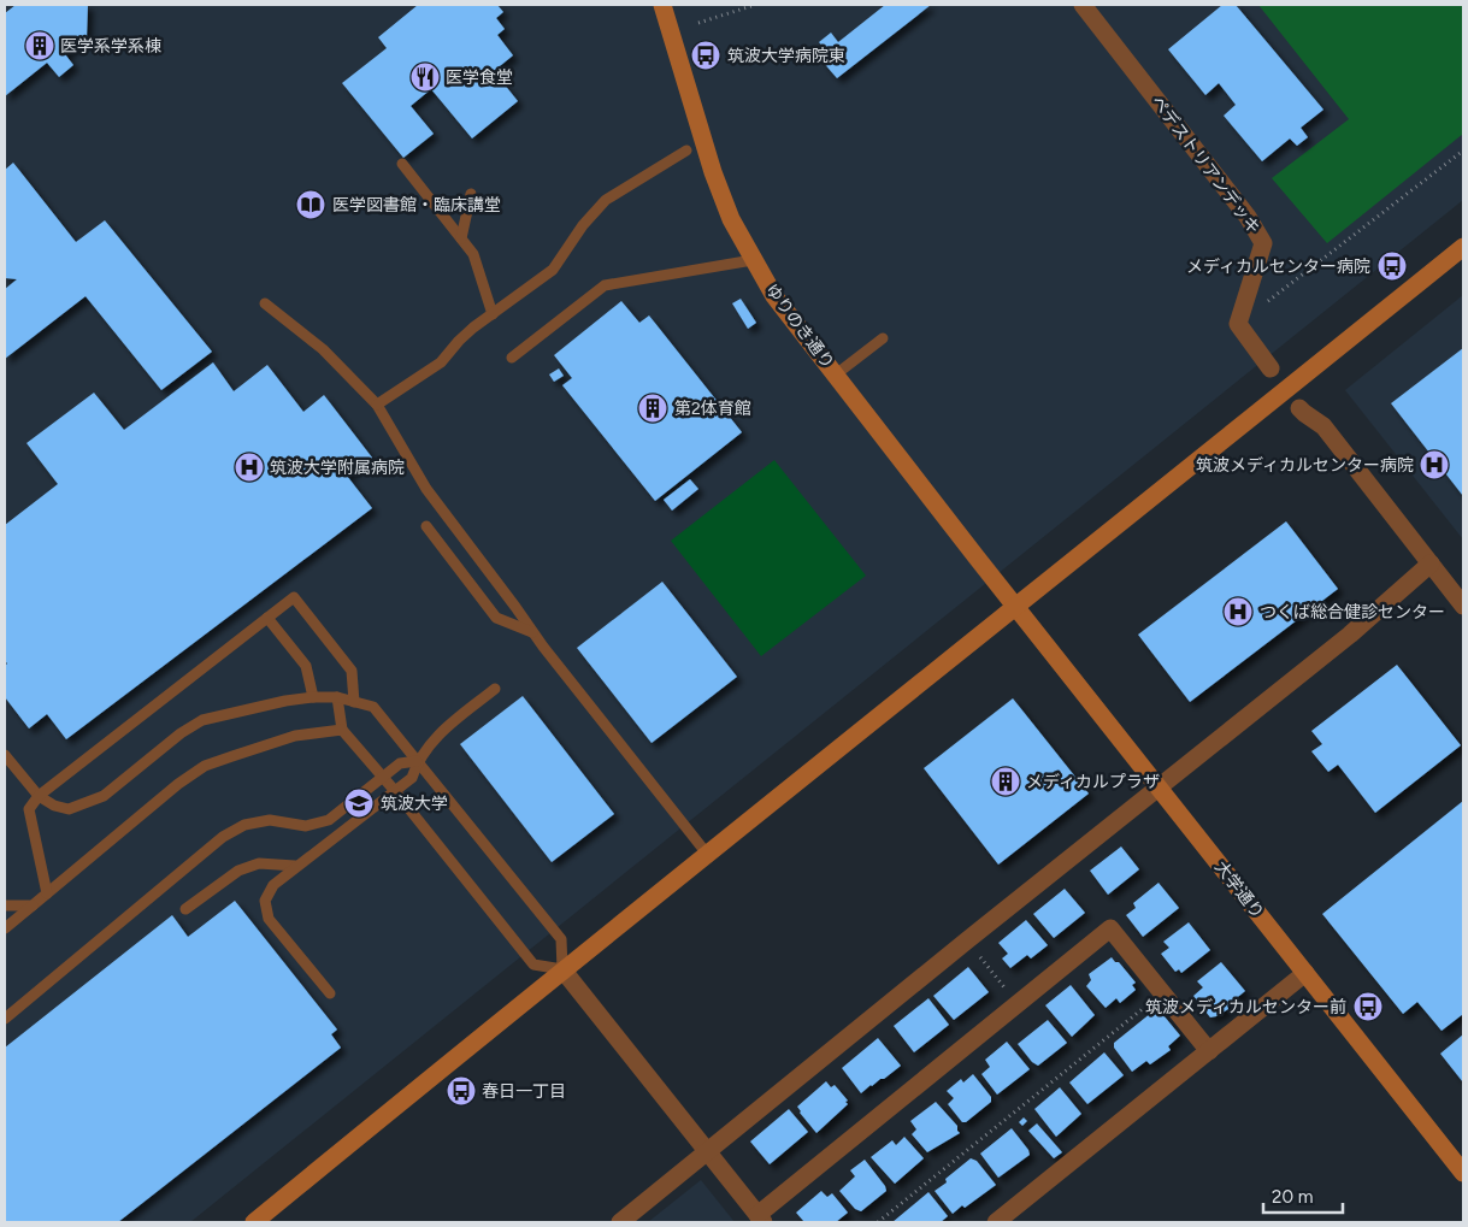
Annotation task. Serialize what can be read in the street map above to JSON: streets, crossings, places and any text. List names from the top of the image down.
{
  "streets": {
    "street": ["ペデストリアンデッキ", "ゆりのき通り", "大学通り"]
  },
  "crossings": [
    ["ゆりのき通り", "大学通り"]
  ],
  "places": {
    "building": ["医学系学系棟", "第2体育館", "メディカルプラザ"],
    "bus stop": [
      "筑波大学病院東",
      "メディカルセンター病院",
      "筑波メディカルセンター前",
      "春日一丁目"
    ],
    "restaurant": ["医学食堂"],
    "library": ["医学図書館・臨床講堂"],
    "hospital": ["筑波メディカルセンター病院", "筑波大学附属病院", "つくば総合健診センター"],
    "school or university": ["筑波大学"]
  },
  "scale_bar": "20 m"
}
